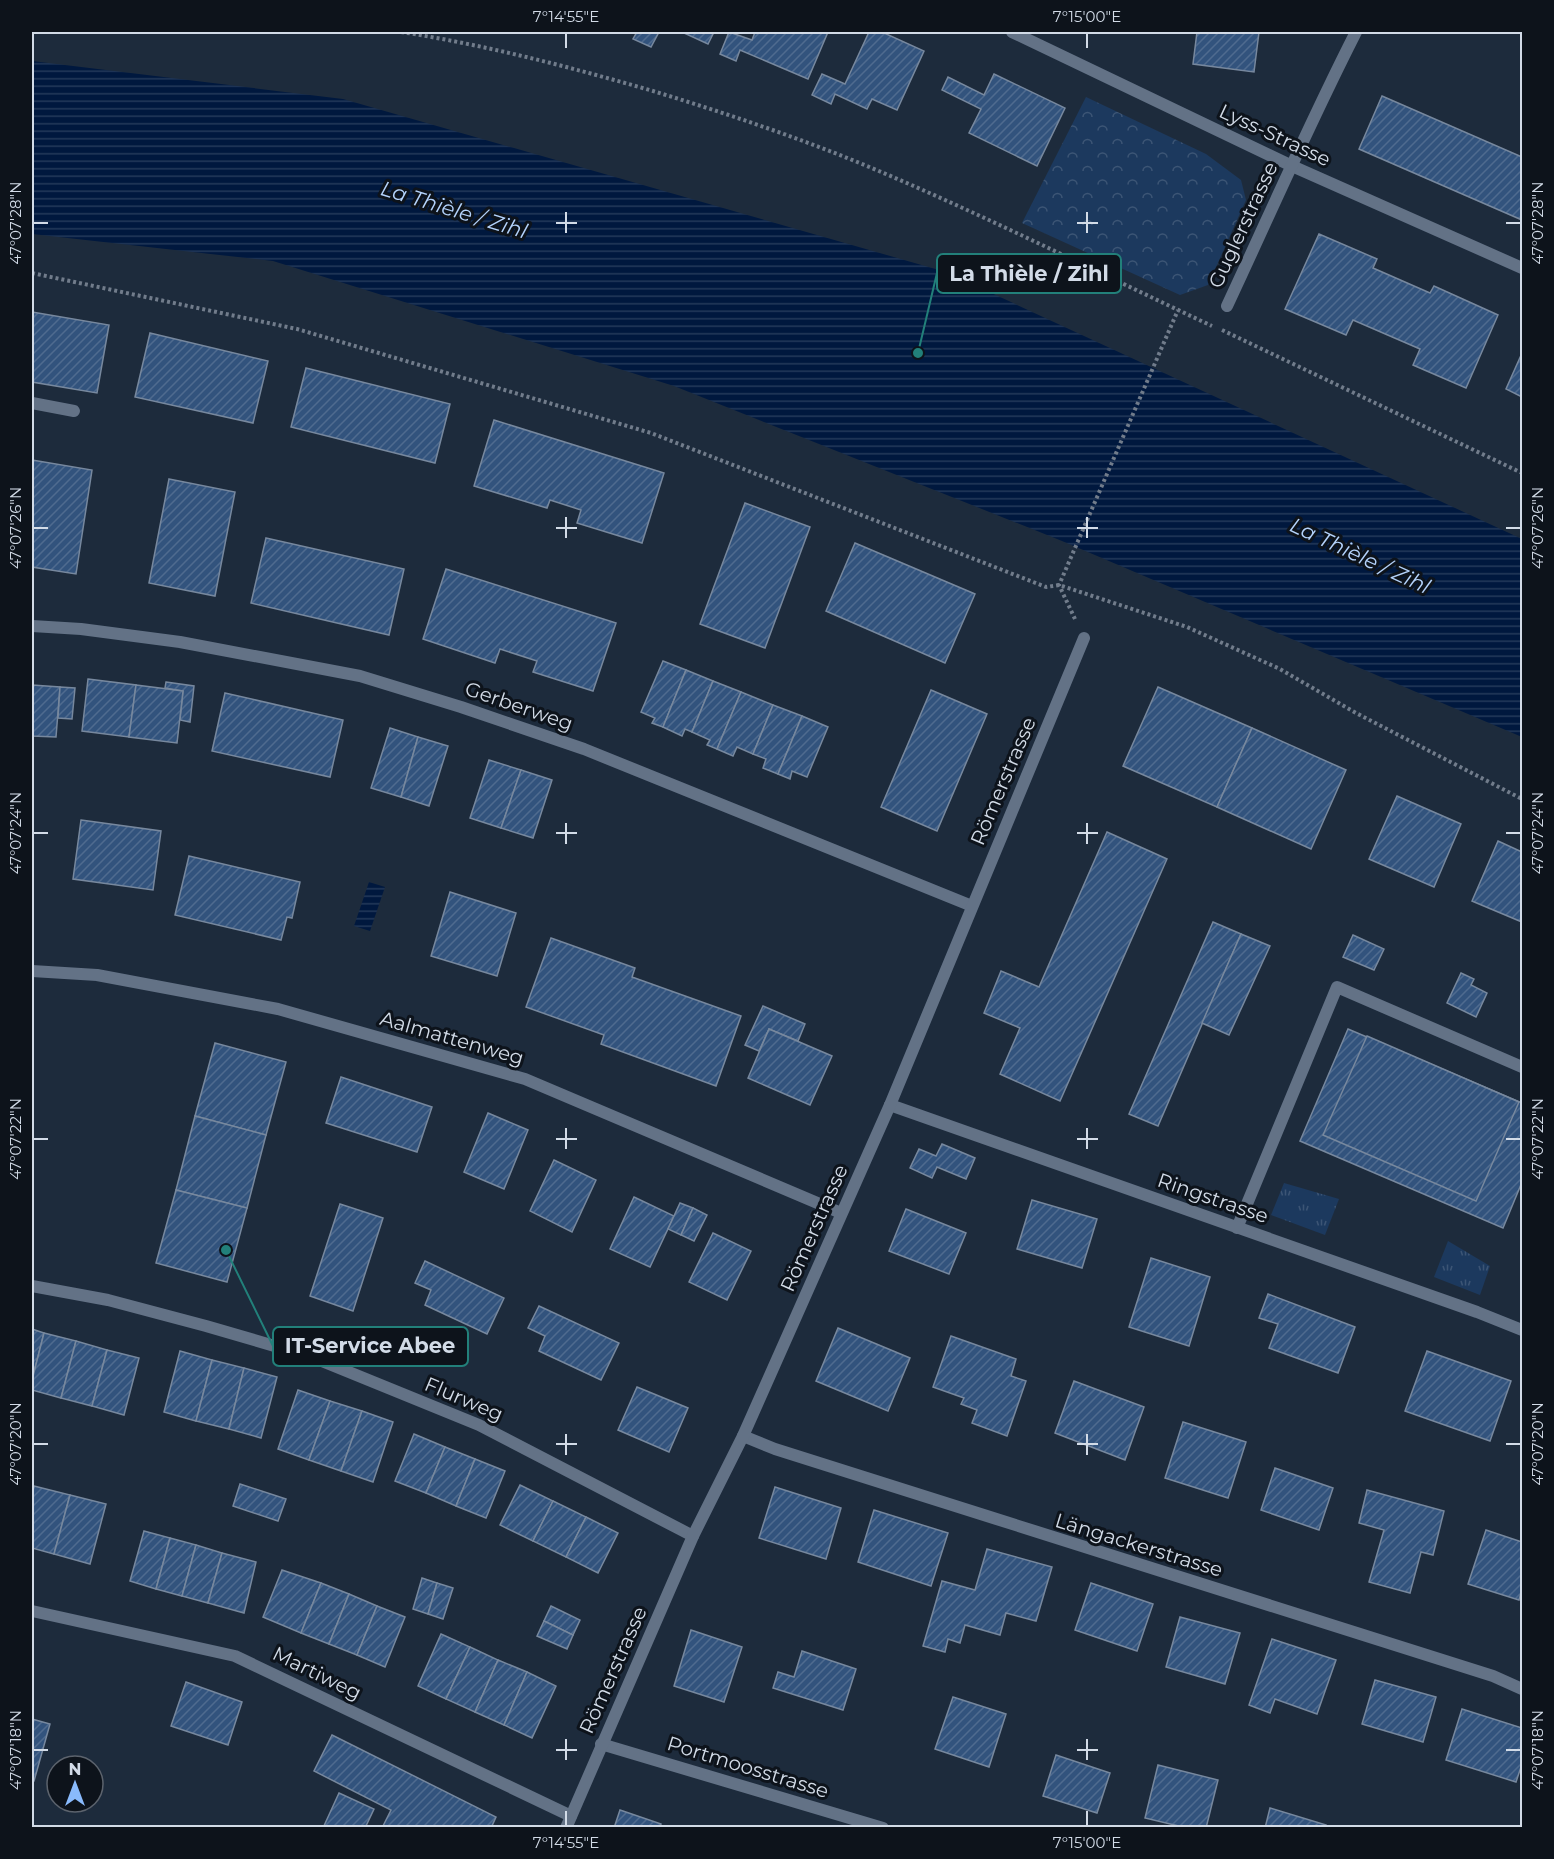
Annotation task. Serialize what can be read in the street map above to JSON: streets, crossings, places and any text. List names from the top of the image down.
{
  "streets": {
    "street": [
      "Lyss-Strasse",
      "Guglerstrasse",
      "Gerberweg",
      "Römerstrasse",
      "Aalmattenweg",
      "Ringstrasse",
      "Flurweg",
      "Längackerstrasse",
      "Martiweg",
      "Portmoosstrasse"
    ]
  },
  "crossings": [
    ["Lyss-Strasse", "Guglerstrasse"],
    ["Gerberweg", "Römerstrasse"],
    ["Römerstrasse", "Aalmattenweg"],
    ["Römerstrasse", "Ringstrasse"],
    ["Römerstrasse", "Flurweg"],
    ["Römerstrasse", "Längackerstrasse"],
    ["Römerstrasse", "Martiweg"],
    ["Römerstrasse", "Portmoosstrasse"]
  ],
  "water": ["La Thièle / Zihl"],
  "places": ["La Thièle / Zihl", "IT-Service Abee"],
  "north": "top",
  "coordinates": [
    "7°14'55\"E",
    "7°15'00\"E",
    "47°07'28\"N",
    "47°07'26\"N",
    "47°07'24\"N",
    "47°07'22\"N",
    "47°07'20\"N",
    "47°07'18\"N"
  ]
}
